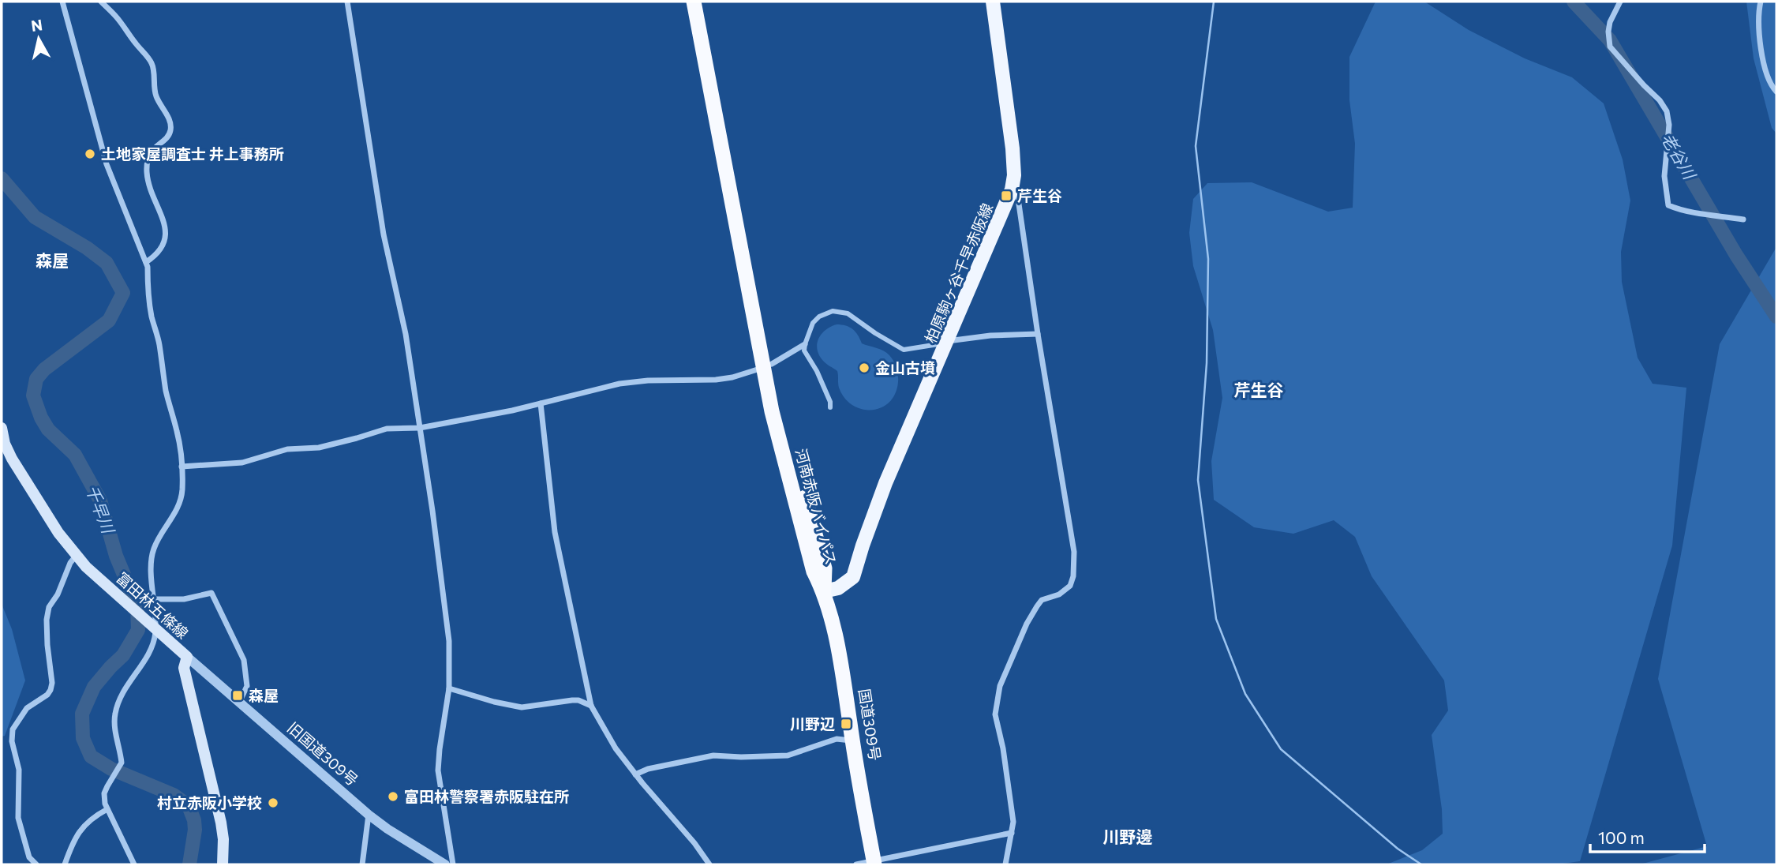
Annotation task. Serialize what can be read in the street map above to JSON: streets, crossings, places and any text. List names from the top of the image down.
{
  "streets": {
    "highway": ["河南赤阪バイパス", "国道309号"],
    "main road": ["柏原駒ヶ谷千早赤阪線", "富田林五條線"],
    "street": ["旧国道309号"]
  },
  "crossings": [
    ["柏原駒ヶ谷千早赤阪線", "河南赤阪バイパス"],
    ["柏原駒ヶ谷千早赤阪線", "国道309号"],
    ["河南赤阪バイパス", "国道309号"],
    ["富田林五條線", "旧国道309号"]
  ],
  "districts": ["森屋", "芹生谷", "川野邊"],
  "water": ["老谷川", "千早川"],
  "places": {
    "other": [
      "土地家屋調査士 井上事務所",
      "金山古墳",
      "富田林警察署赤阪駐在所",
      "村立赤阪小学校"
    ],
    "transit": ["芹生谷", "森屋", "川野辺"]
  },
  "scale_bar": "100 m",
  "north": "top"
}
